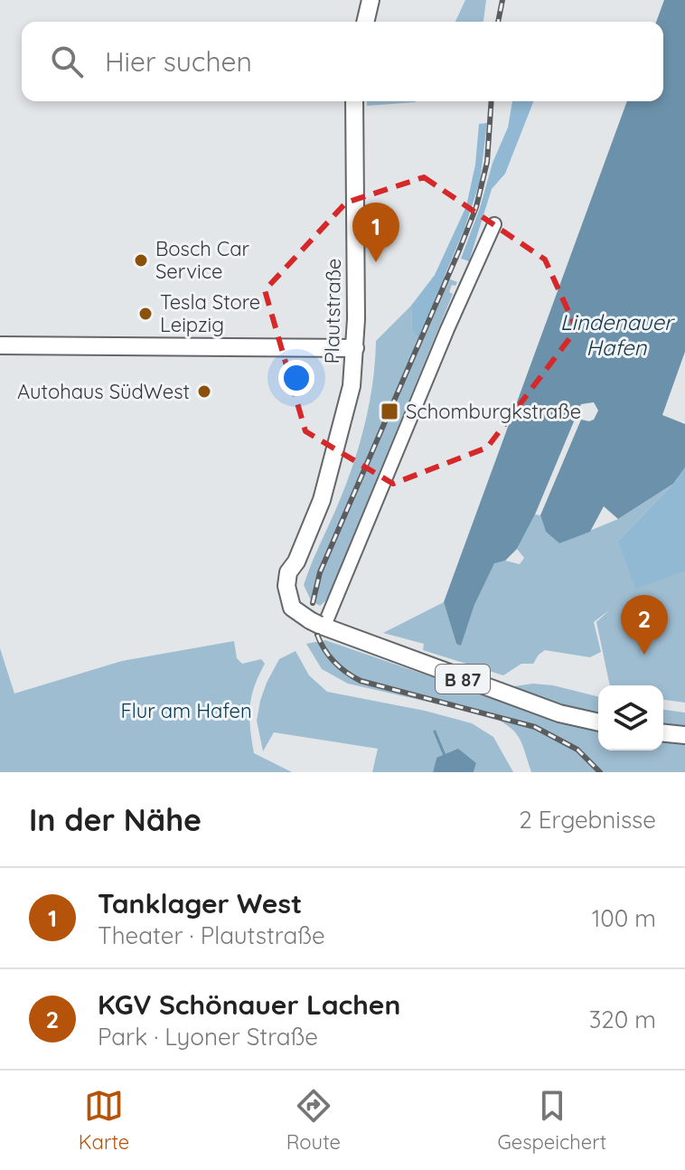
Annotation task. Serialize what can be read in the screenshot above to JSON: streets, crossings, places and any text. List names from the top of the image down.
{
  "streets": {
    "main road": ["Plautstraße", "B 87"]
  },
  "crossings": [
    ["Plautstraße", "B 87"]
  ],
  "water": ["Lindenauer Hafen"],
  "parks": ["Flur am Hafen"],
  "places": {
    "other": ["Bosch Car Service", "Tesla Store Leipzig", "Autohaus SüdWest"],
    "transit": ["Schomburgkstraße"]
  },
  "page": {
    "search": "Hier suchen",
    "pins": ["1", "2"],
    "heading": ["In der Nähe", "2 Ergebnisse"],
    "list": [
      {
        "mark": "1",
        "name": "Tanklager West",
        "note": "Theater · Plautstraße",
        "value": "100 m"
      },
      {
        "mark": "2",
        "name": "KGV Schönauer Lachen",
        "note": "Park · Lyoner Straße",
        "value": "320 m"
      }
    ],
    "nav": ["Karte", "Route", "Gespeichert"]
  }
}
